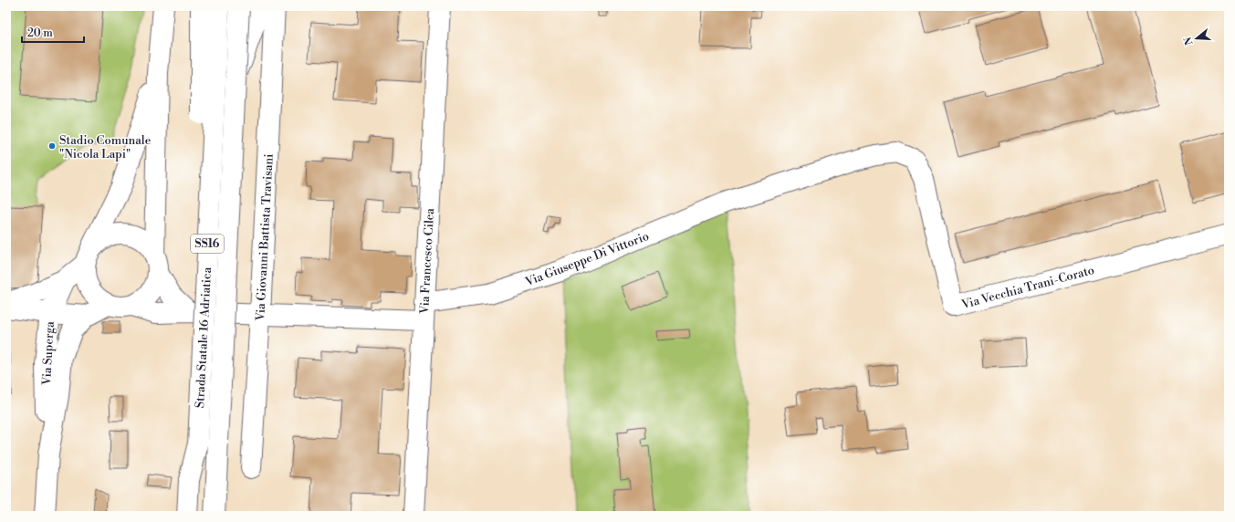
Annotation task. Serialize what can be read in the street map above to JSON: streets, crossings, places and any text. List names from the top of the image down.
{
  "streets": {
    "main road": [
      "Via Giovanni Battista Travisani",
      "SS16",
      "Via Giuseppe Di Vittorio",
      "Via Francesco Cilea",
      "Via Vecchia Trani-Corato",
      "Strada Statale 16 Adriatica",
      "Via Superga"
    ]
  },
  "crossings": [
    ["Via Giovanni Battista Travisani", "Via Giuseppe Di Vittorio"],
    ["SS16", "Strada Statale 16 Adriatica"],
    ["Via Giuseppe Di Vittorio", "Via Francesco Cilea"],
    ["Via Giuseppe Di Vittorio", "Via Vecchia Trani-Corato"],
    ["Via Giuseppe Di Vittorio", "Via Superga"]
  ],
  "places": ["Stadio Comunale \"Nicola Lapi\""],
  "scale_bar": "20 m",
  "north": "left"
}
